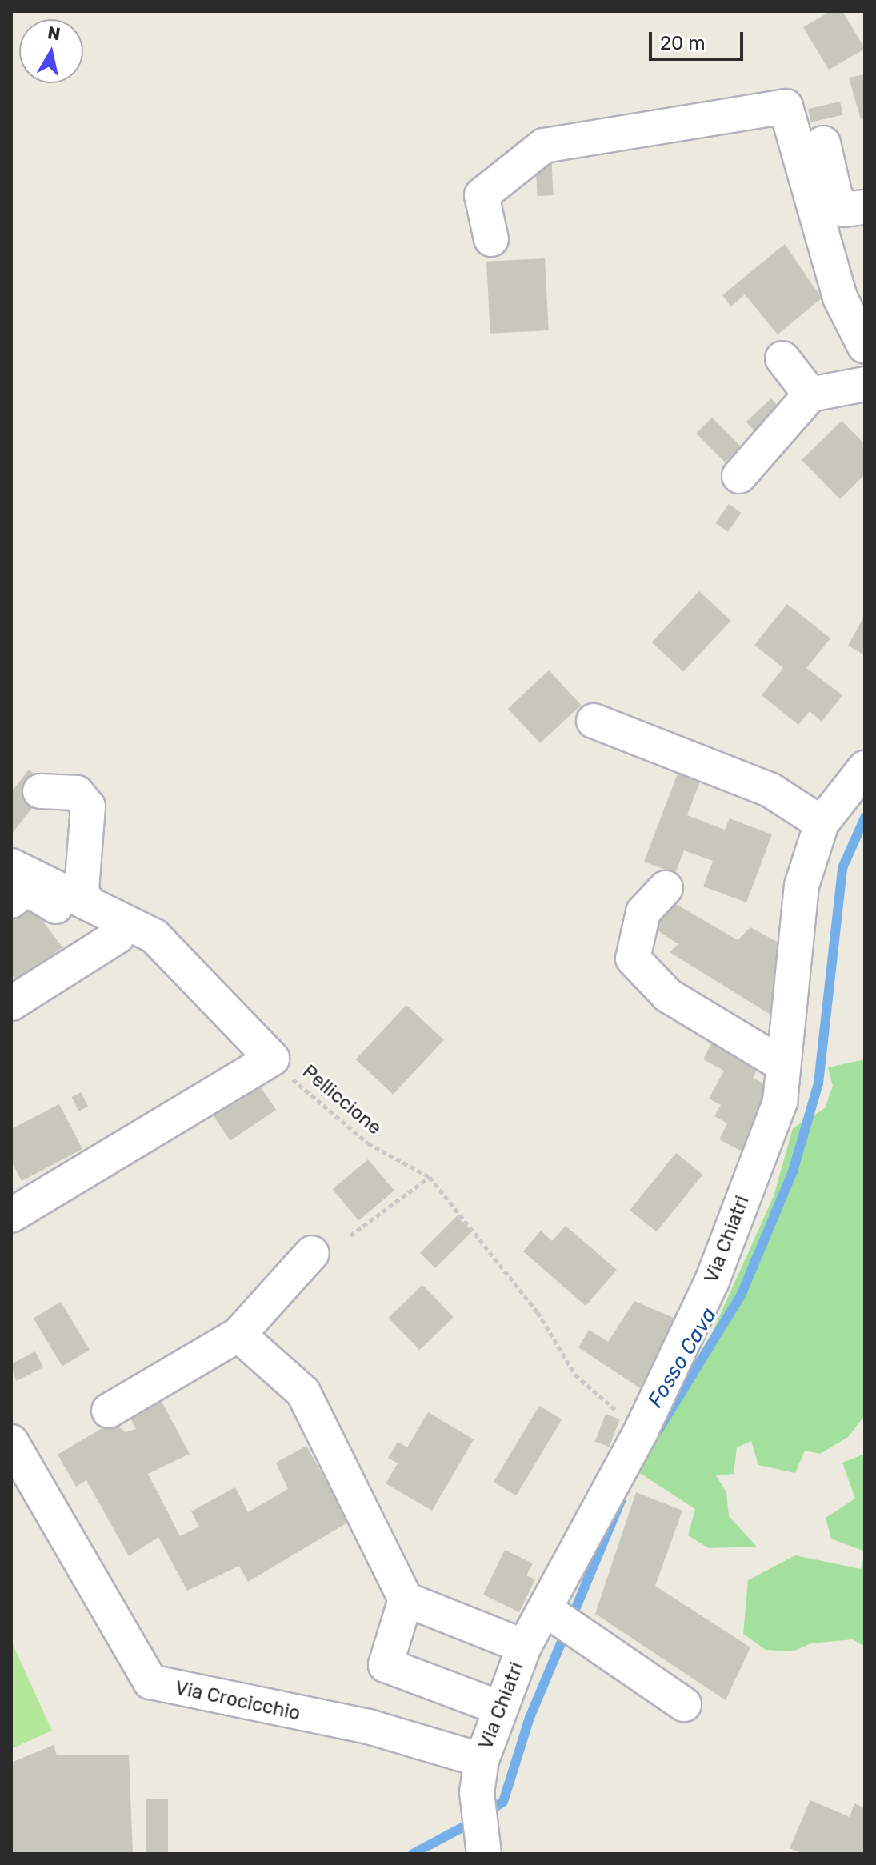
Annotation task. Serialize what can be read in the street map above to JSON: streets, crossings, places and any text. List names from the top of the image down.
{
  "streets": {
    "street": ["Via Chiatri", "Via Crocicchio"],
    "path": ["Pelliccione"]
  },
  "crossings": [
    ["Via Chiatri", "Via Crocicchio"]
  ],
  "water": ["Fosso Cava"],
  "scale_bar": "20 m",
  "north": "top"
}
